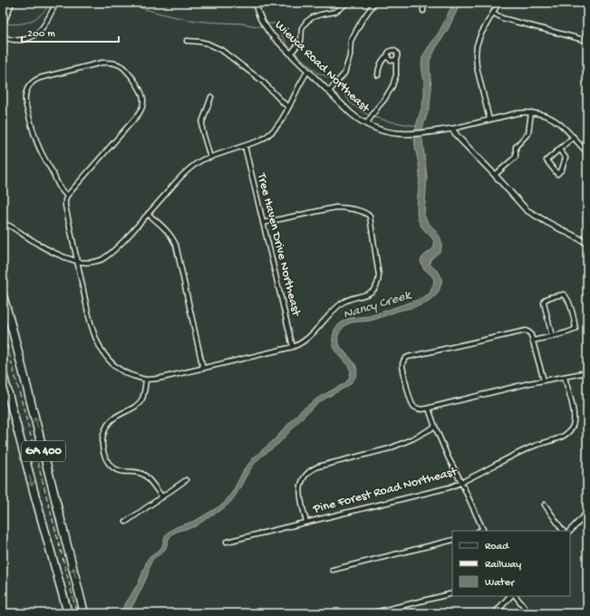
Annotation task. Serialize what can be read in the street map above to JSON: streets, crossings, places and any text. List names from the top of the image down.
{
  "streets": {
    "highway": ["GA 400"],
    "street": ["Wieuca Road Northeast", "Tree Haven Drive Northeast", "Pine Forest Road Northeast"]
  },
  "water": ["Nancy Creek"],
  "legend": ["Road", "Railway", "Water"],
  "scale_bar": "200 m"
}
